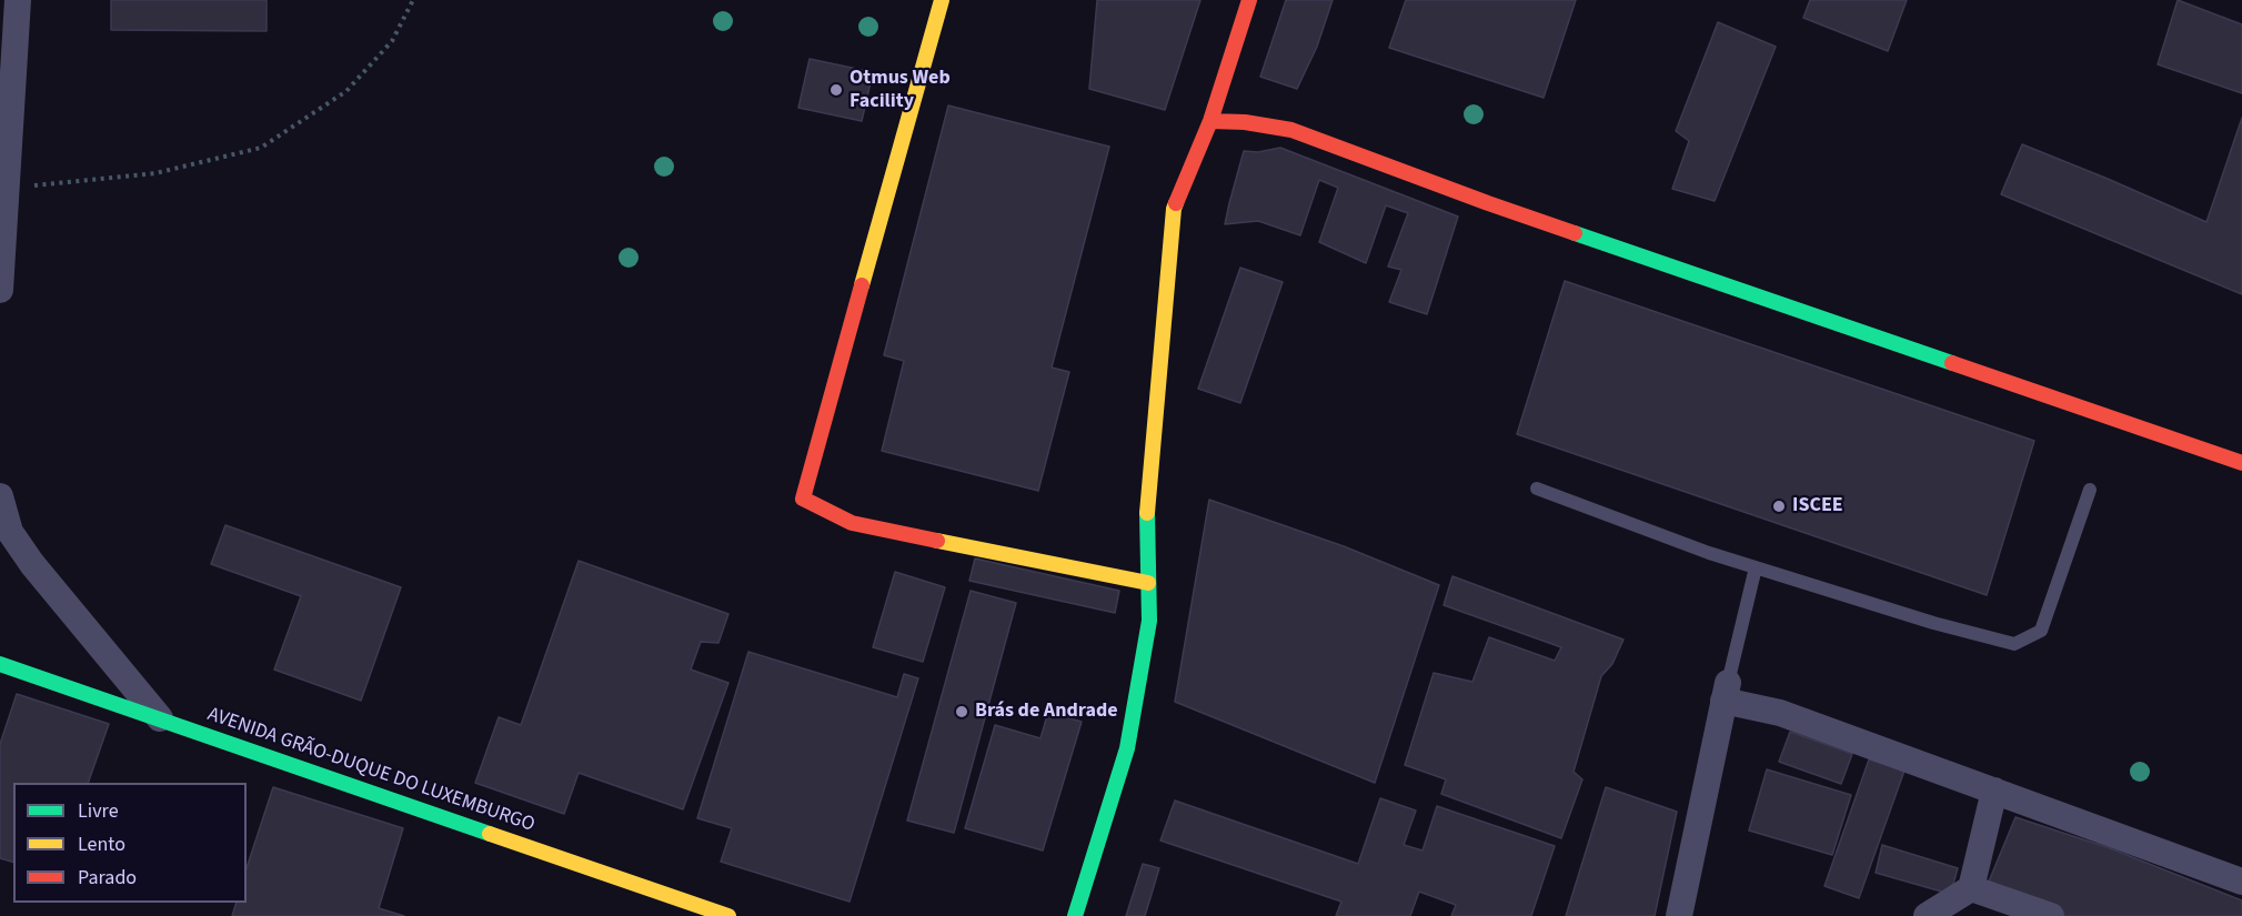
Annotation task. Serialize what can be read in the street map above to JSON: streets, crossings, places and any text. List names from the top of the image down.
{
  "streets": {
    "street": ["AVENIDA GRÃO-DUQUE DO LUXEMBURGO"]
  },
  "places": ["Otmus Web Facility", "ISCEE", "Brás de Andrade"],
  "legend": ["Livre", "Lento", "Parado"]
}
